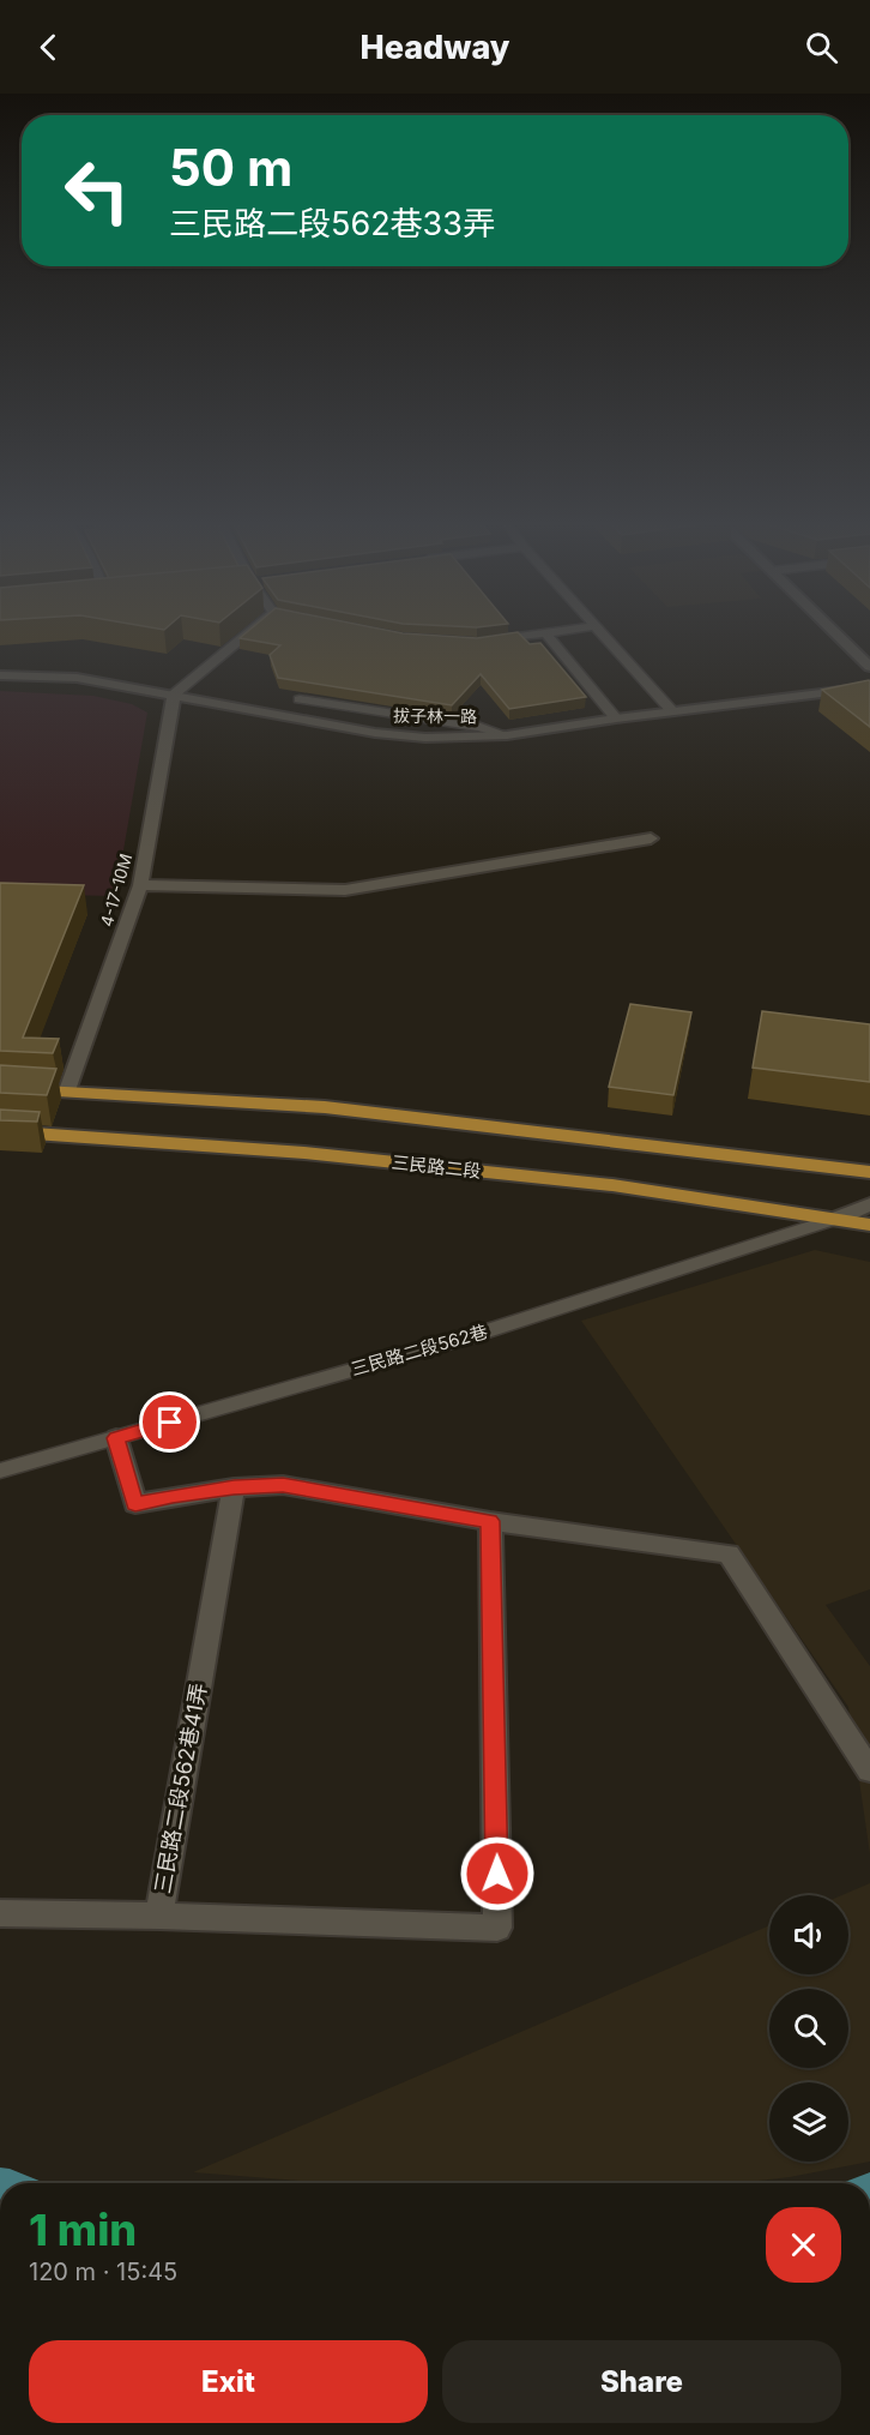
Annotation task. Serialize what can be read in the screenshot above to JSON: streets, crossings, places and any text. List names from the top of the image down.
{
  "streets": {
    "main road": ["三民路二段"],
    "street": ["拔子林一路", "4-17-10M", "三民路二段562巷41弄"],
    "lane": ["三民路二段562巷"]
  },
  "crossings": [
    ["拔子林一路", "4-17-10M"],
    ["三民路二段", "三民路二段562巷"]
  ],
  "page": {
    "header": "Headway",
    "turn": ["50 m", "三民路二段562巷33弄"],
    "heading": ["1 min", "120 m · 15:45"],
    "buttons": ["Exit", "Share"]
  }
}
